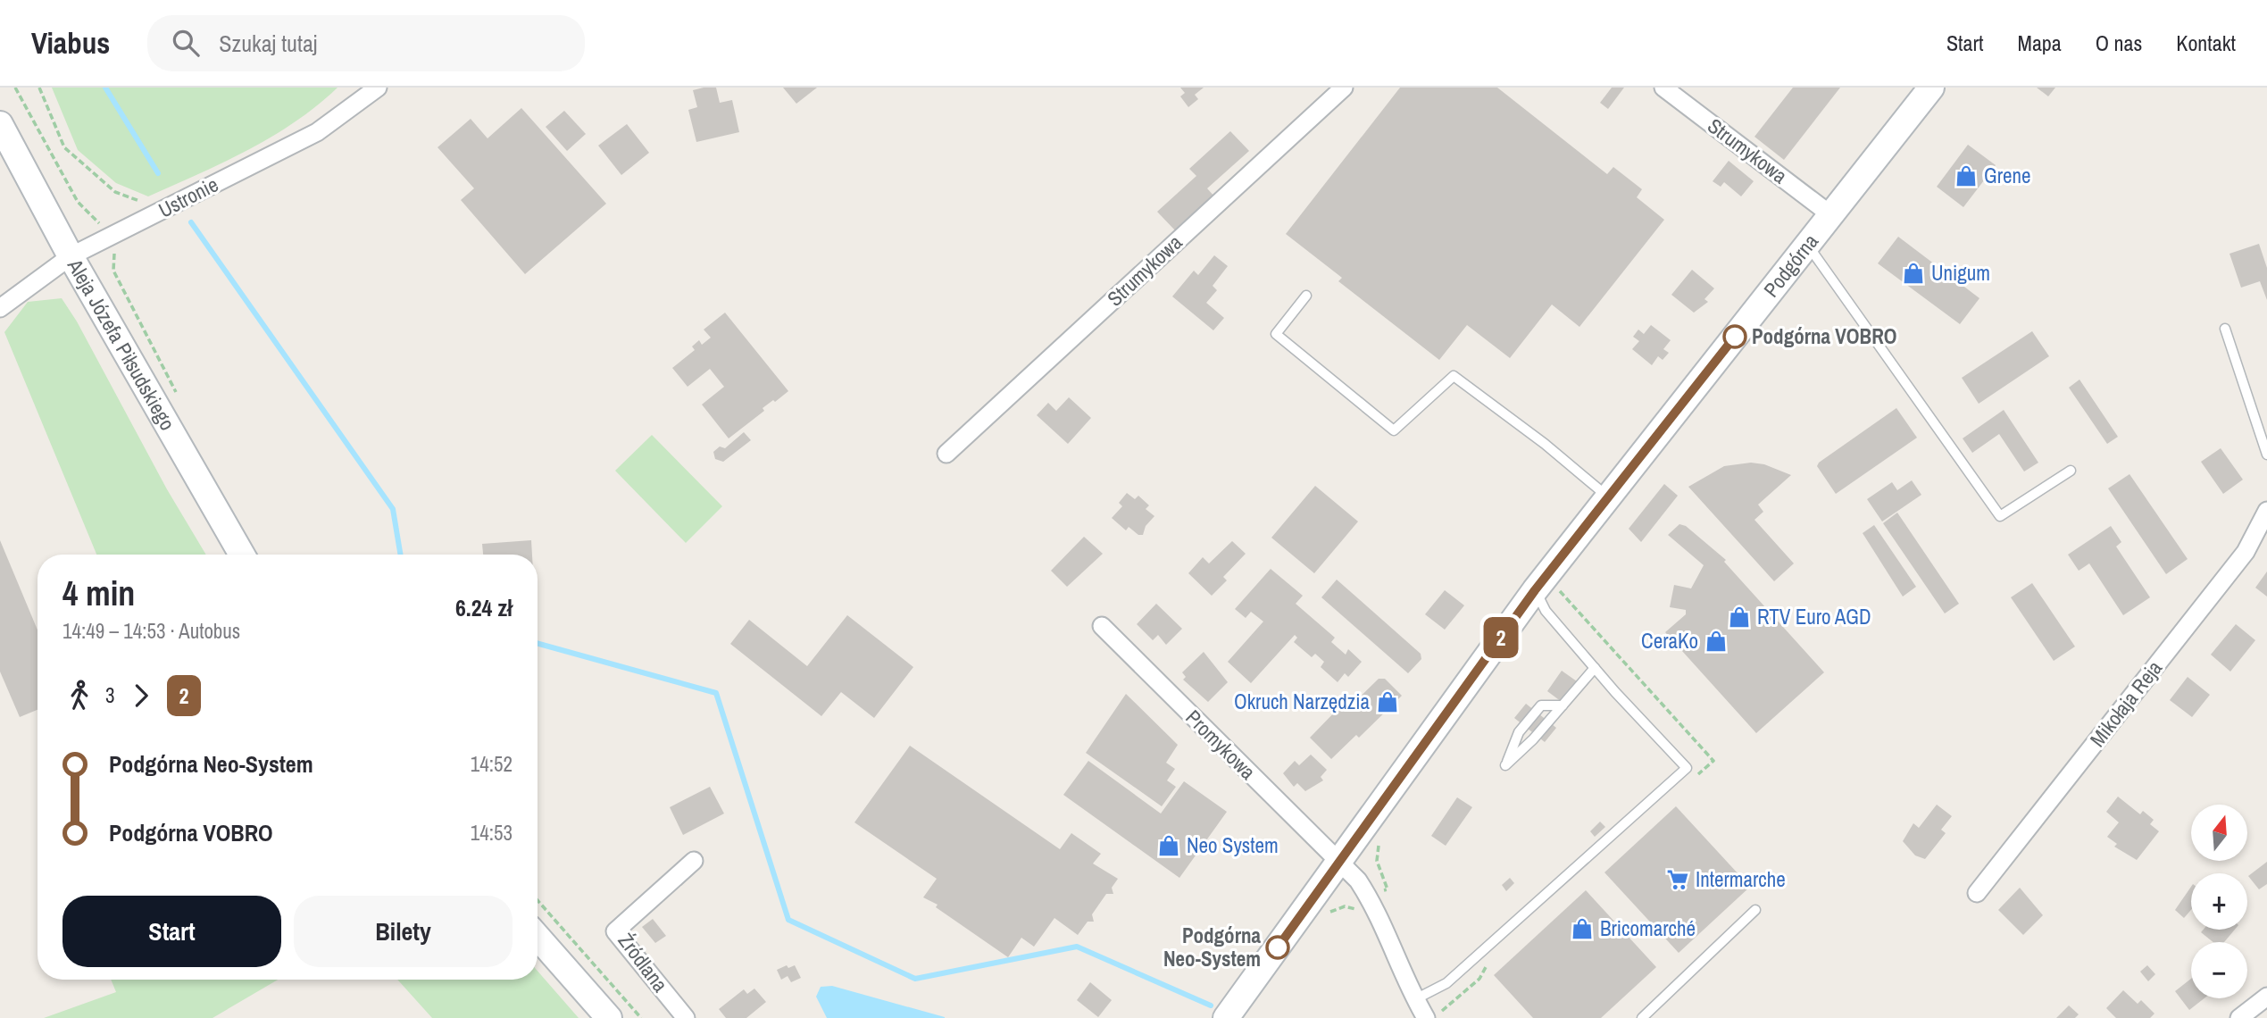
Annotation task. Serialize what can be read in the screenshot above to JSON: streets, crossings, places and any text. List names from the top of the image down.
{
  "streets": {
    "main road": ["Podgórna", "Aleja Józefa Piłsudskiego"],
    "street": [
      "Strumykowa",
      "Ustronie",
      "Mikołaja Reja",
      "Promykowa",
      "Źródlana"
    ]
  },
  "crossings": [
    ["Strumykowa", "Podgórna"],
    ["Ustronie", "Aleja Józefa Piłsudskiego"],
    ["Podgórna", "Promykowa"]
  ],
  "places": {
    "shop": [
      "Grene",
      "Unigum",
      "RTV Euro AGD",
      "CeraKo",
      "Okruch Narzędzia",
      "Neo System",
      "Bricomarché"
    ],
    "other": ["Podgórna VOBRO", "Podgórna Neo-System"],
    "supermarket": ["Intermarche"]
  },
  "lines": ["bus line 2"],
  "north": "top",
  "page": {
    "header": "Viabus",
    "search": "Szukaj tutaj",
    "nav": [
      "Start",
      "Mapa",
      "O nas",
      "Kontakt"
    ],
    "on_map": "2",
    "heading": ["4 min", "14:49 – 14:53 · Autobus", "6.24 zł"],
    "legs": ["3", "2"],
    "list": [
      {
        "name": "Podgórna Neo-System",
        "value": "14:52"
      },
      {
        "name": "Podgórna VOBRO",
        "value": "14:53"
      }
    ],
    "map_buttons": ["+", "−"],
    "buttons": ["Start", "Bilety"]
  }
}
